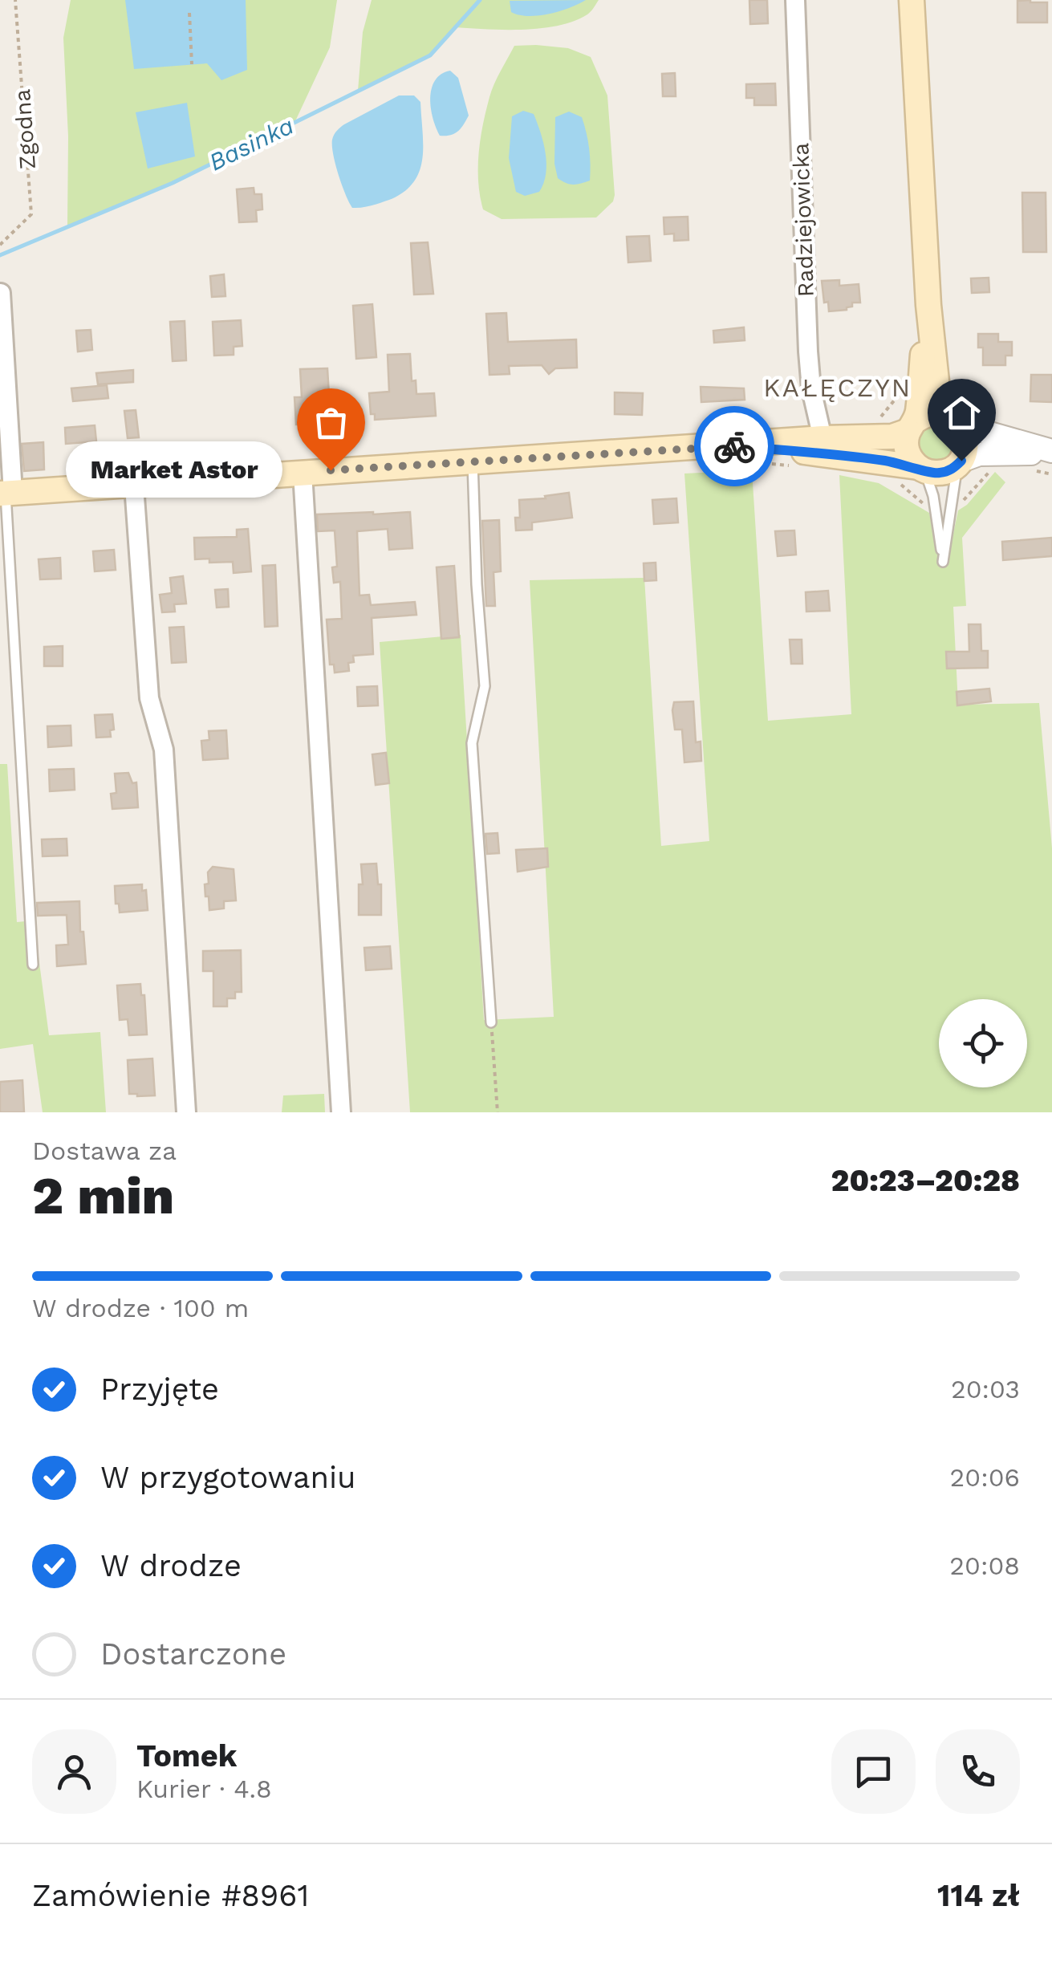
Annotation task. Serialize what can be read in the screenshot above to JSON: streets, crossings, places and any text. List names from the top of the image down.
{
  "streets": {
    "street": ["Radziejowicka"],
    "path": ["Zgodna"]
  },
  "districts": ["KAŁĘCZYN"],
  "water": ["Basinka"],
  "places": ["Market Astor"],
  "page": {
    "bubble": "Market Astor",
    "heading": ["2 min", "Dostawa za", "20:23–20:28"],
    "panel": [
      "Tomek",
      "Kurier · 4.8",
      "Zamówienie #8961",
      "114 zł"
    ],
    "bar": "W drodze · 100 m",
    "list": [
      ["Przyjęte", "20:03"],
      ["W przygotowaniu", "20:06"],
      ["W drodze", "20:08"],
      "Dostarczone"
    ]
  }
}
